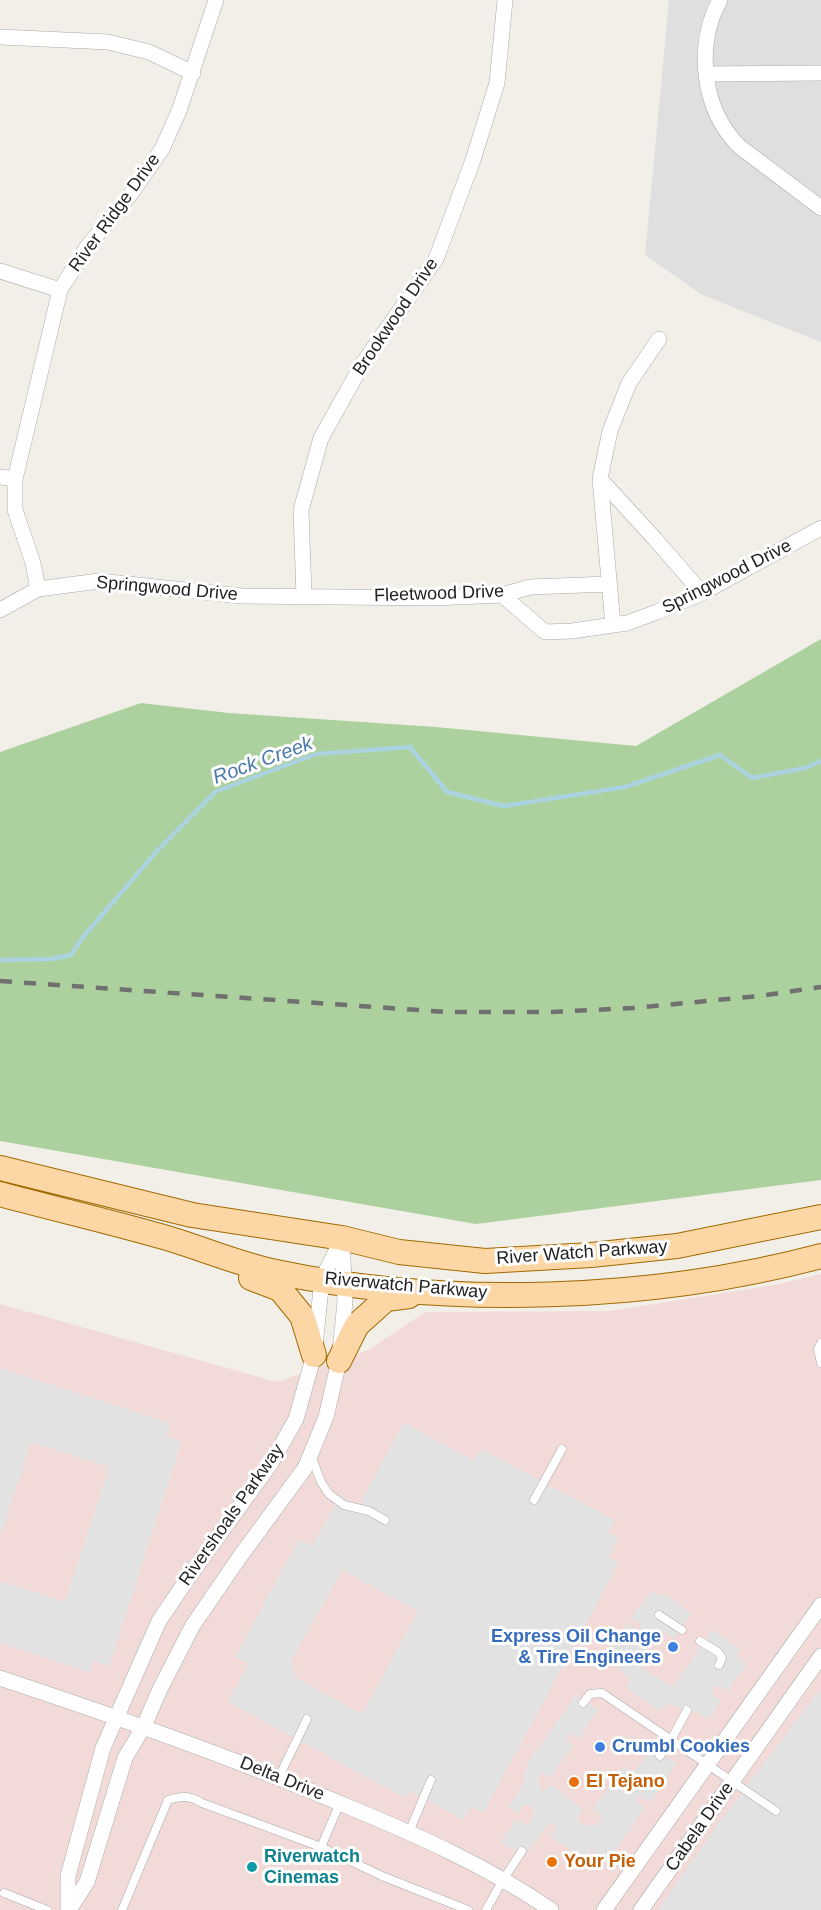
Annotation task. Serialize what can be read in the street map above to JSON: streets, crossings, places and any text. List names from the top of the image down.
{
  "streets": {
    "main road": ["River Watch Parkway", "Riverwatch Parkway"],
    "street": [
      "River Ridge Drive",
      "Brookwood Drive",
      "Springwood Drive",
      "Fleetwood Drive",
      "Rivershoals Parkway",
      "Delta Drive",
      "Cabela Drive"
    ]
  },
  "crossings": [
    ["River Ridge Drive", "Springwood Drive"],
    ["Brookwood Drive", "Springwood Drive"],
    ["Brookwood Drive", "Fleetwood Drive"],
    ["Springwood Drive", "Fleetwood Drive"],
    ["River Watch Parkway", "Rivershoals Parkway"],
    ["Riverwatch Parkway", "Rivershoals Parkway"],
    ["Rivershoals Parkway", "Delta Drive"]
  ],
  "water": ["Rock Creek"],
  "places": [
    "Express Oil Change & Tire Engineers",
    "Crumbl Cookies",
    "El Tejano",
    "Your Pie",
    "Riverwatch Cinemas"
  ]
}
